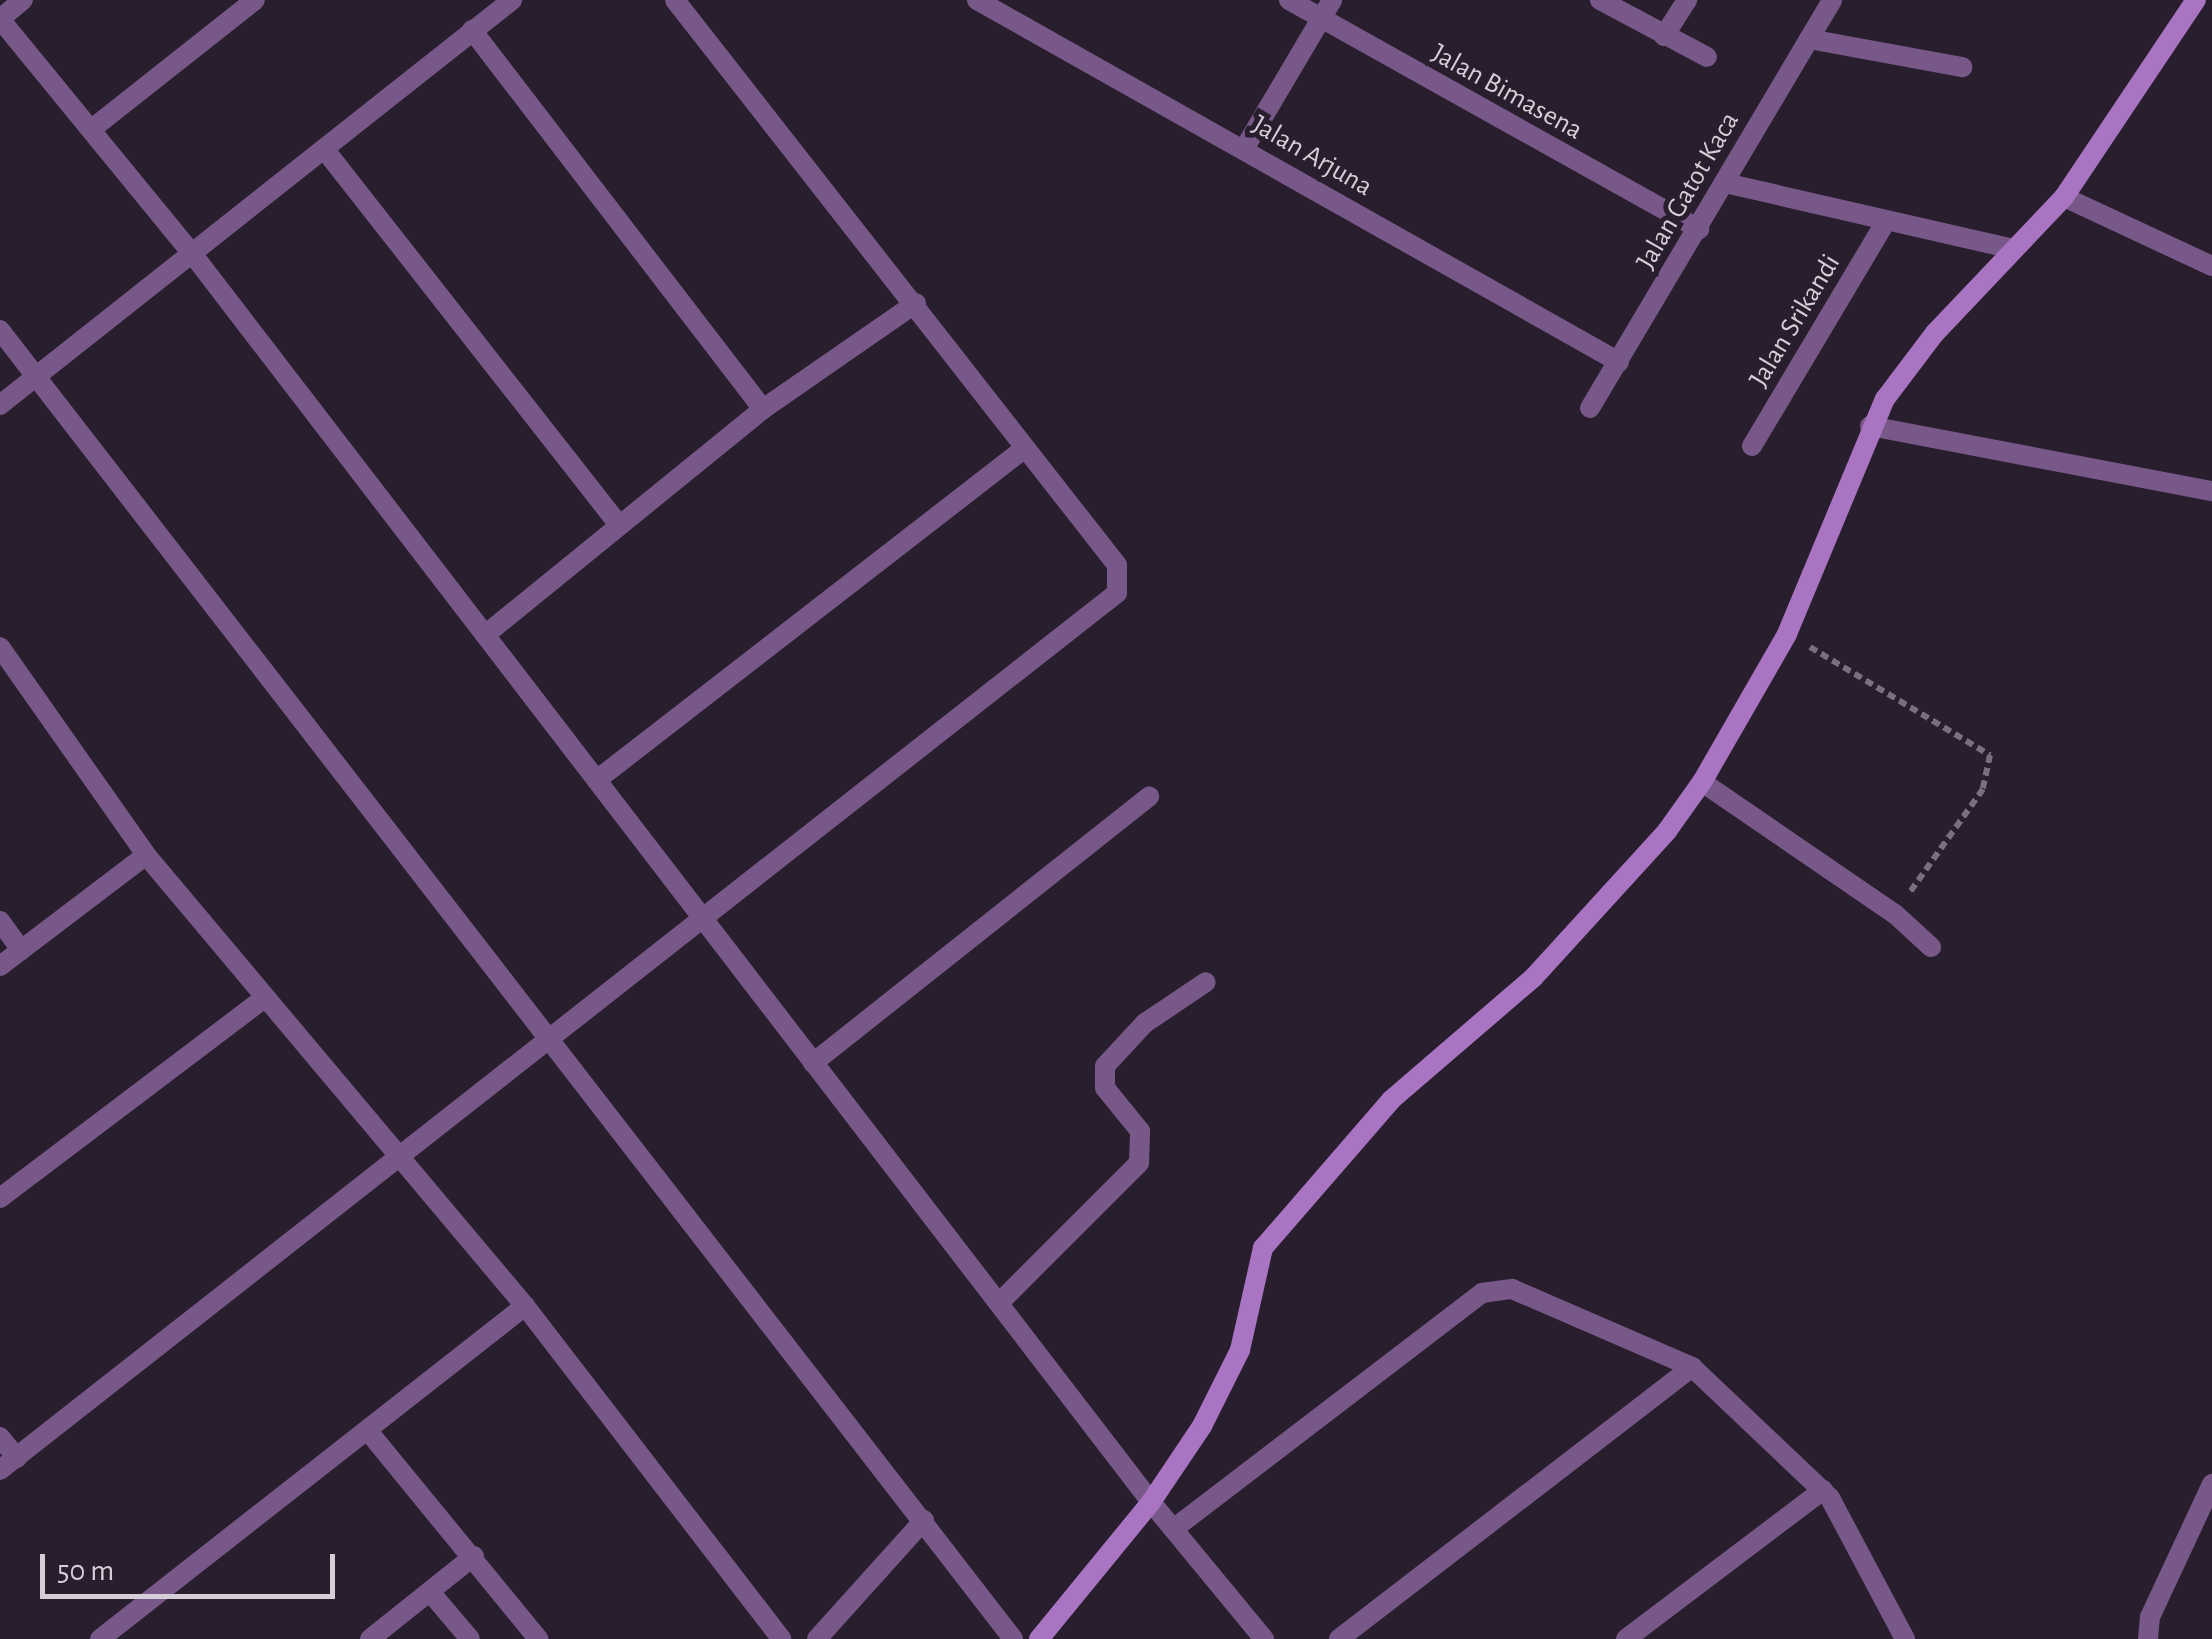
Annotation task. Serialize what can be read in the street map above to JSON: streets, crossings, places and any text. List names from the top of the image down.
{
  "streets": {
    "street": [
      "Jalan Bimasena",
      "Jalan Arjuna",
      "Jalan Gatot Kaca",
      "Jalan Srikandi"
    ]
  },
  "crossings": [
    ["Jalan Bimasena", "Jalan Gatot Kaca"],
    ["Jalan Arjuna", "Jalan Gatot Kaca"]
  ],
  "scale_bar": "50 m"
}
